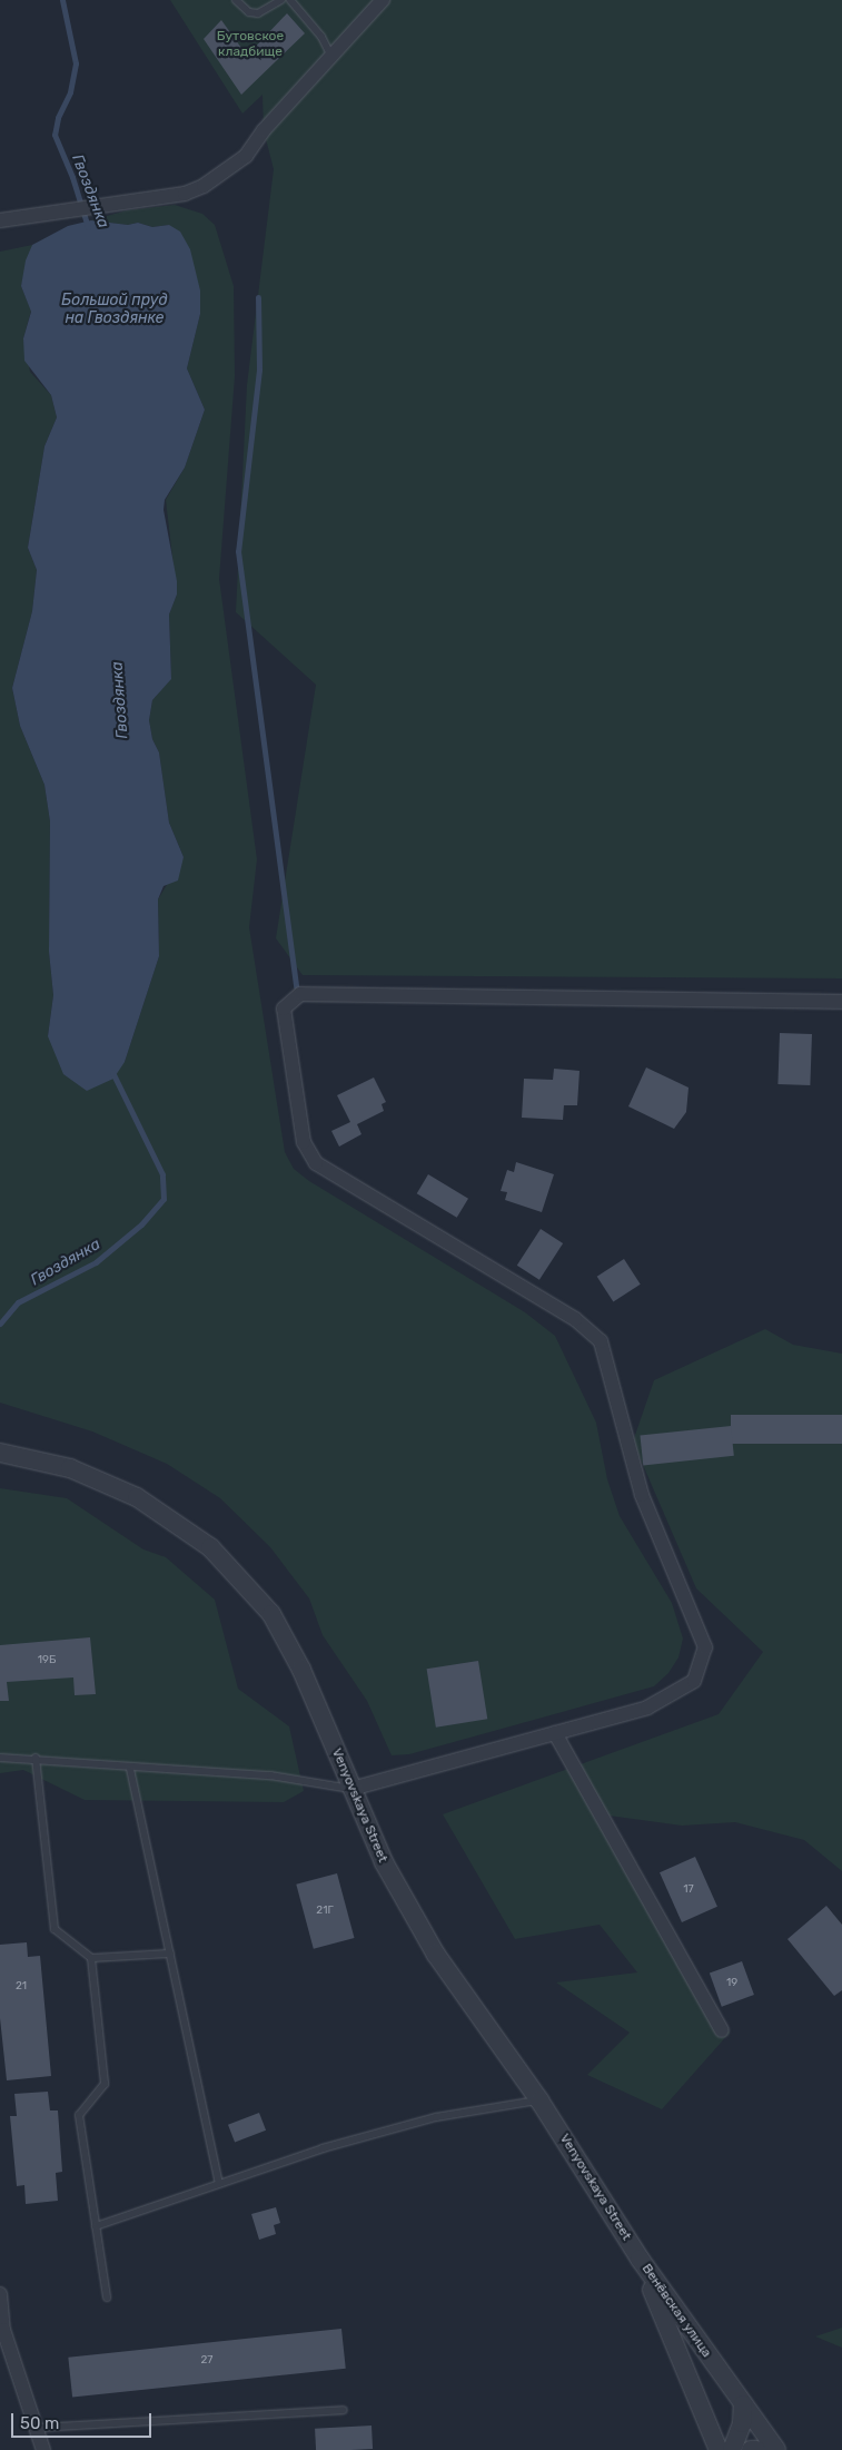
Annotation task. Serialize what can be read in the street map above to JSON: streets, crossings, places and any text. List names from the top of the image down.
{
  "streets": {
    "street": ["Venyovskaya Street", "Венёвская улица"]
  },
  "crossings": [
    ["Venyovskaya Street", "Венёвская улица"]
  ],
  "water": ["Гвоздянка", "Большой пруд на Гвоздянке"],
  "parks": ["Бутовское кладбище"],
  "house_numbers": [
    "19Б",
    "17",
    "21Г",
    "19",
    "21",
    "27"
  ],
  "scale_bar": "50 m"
}
